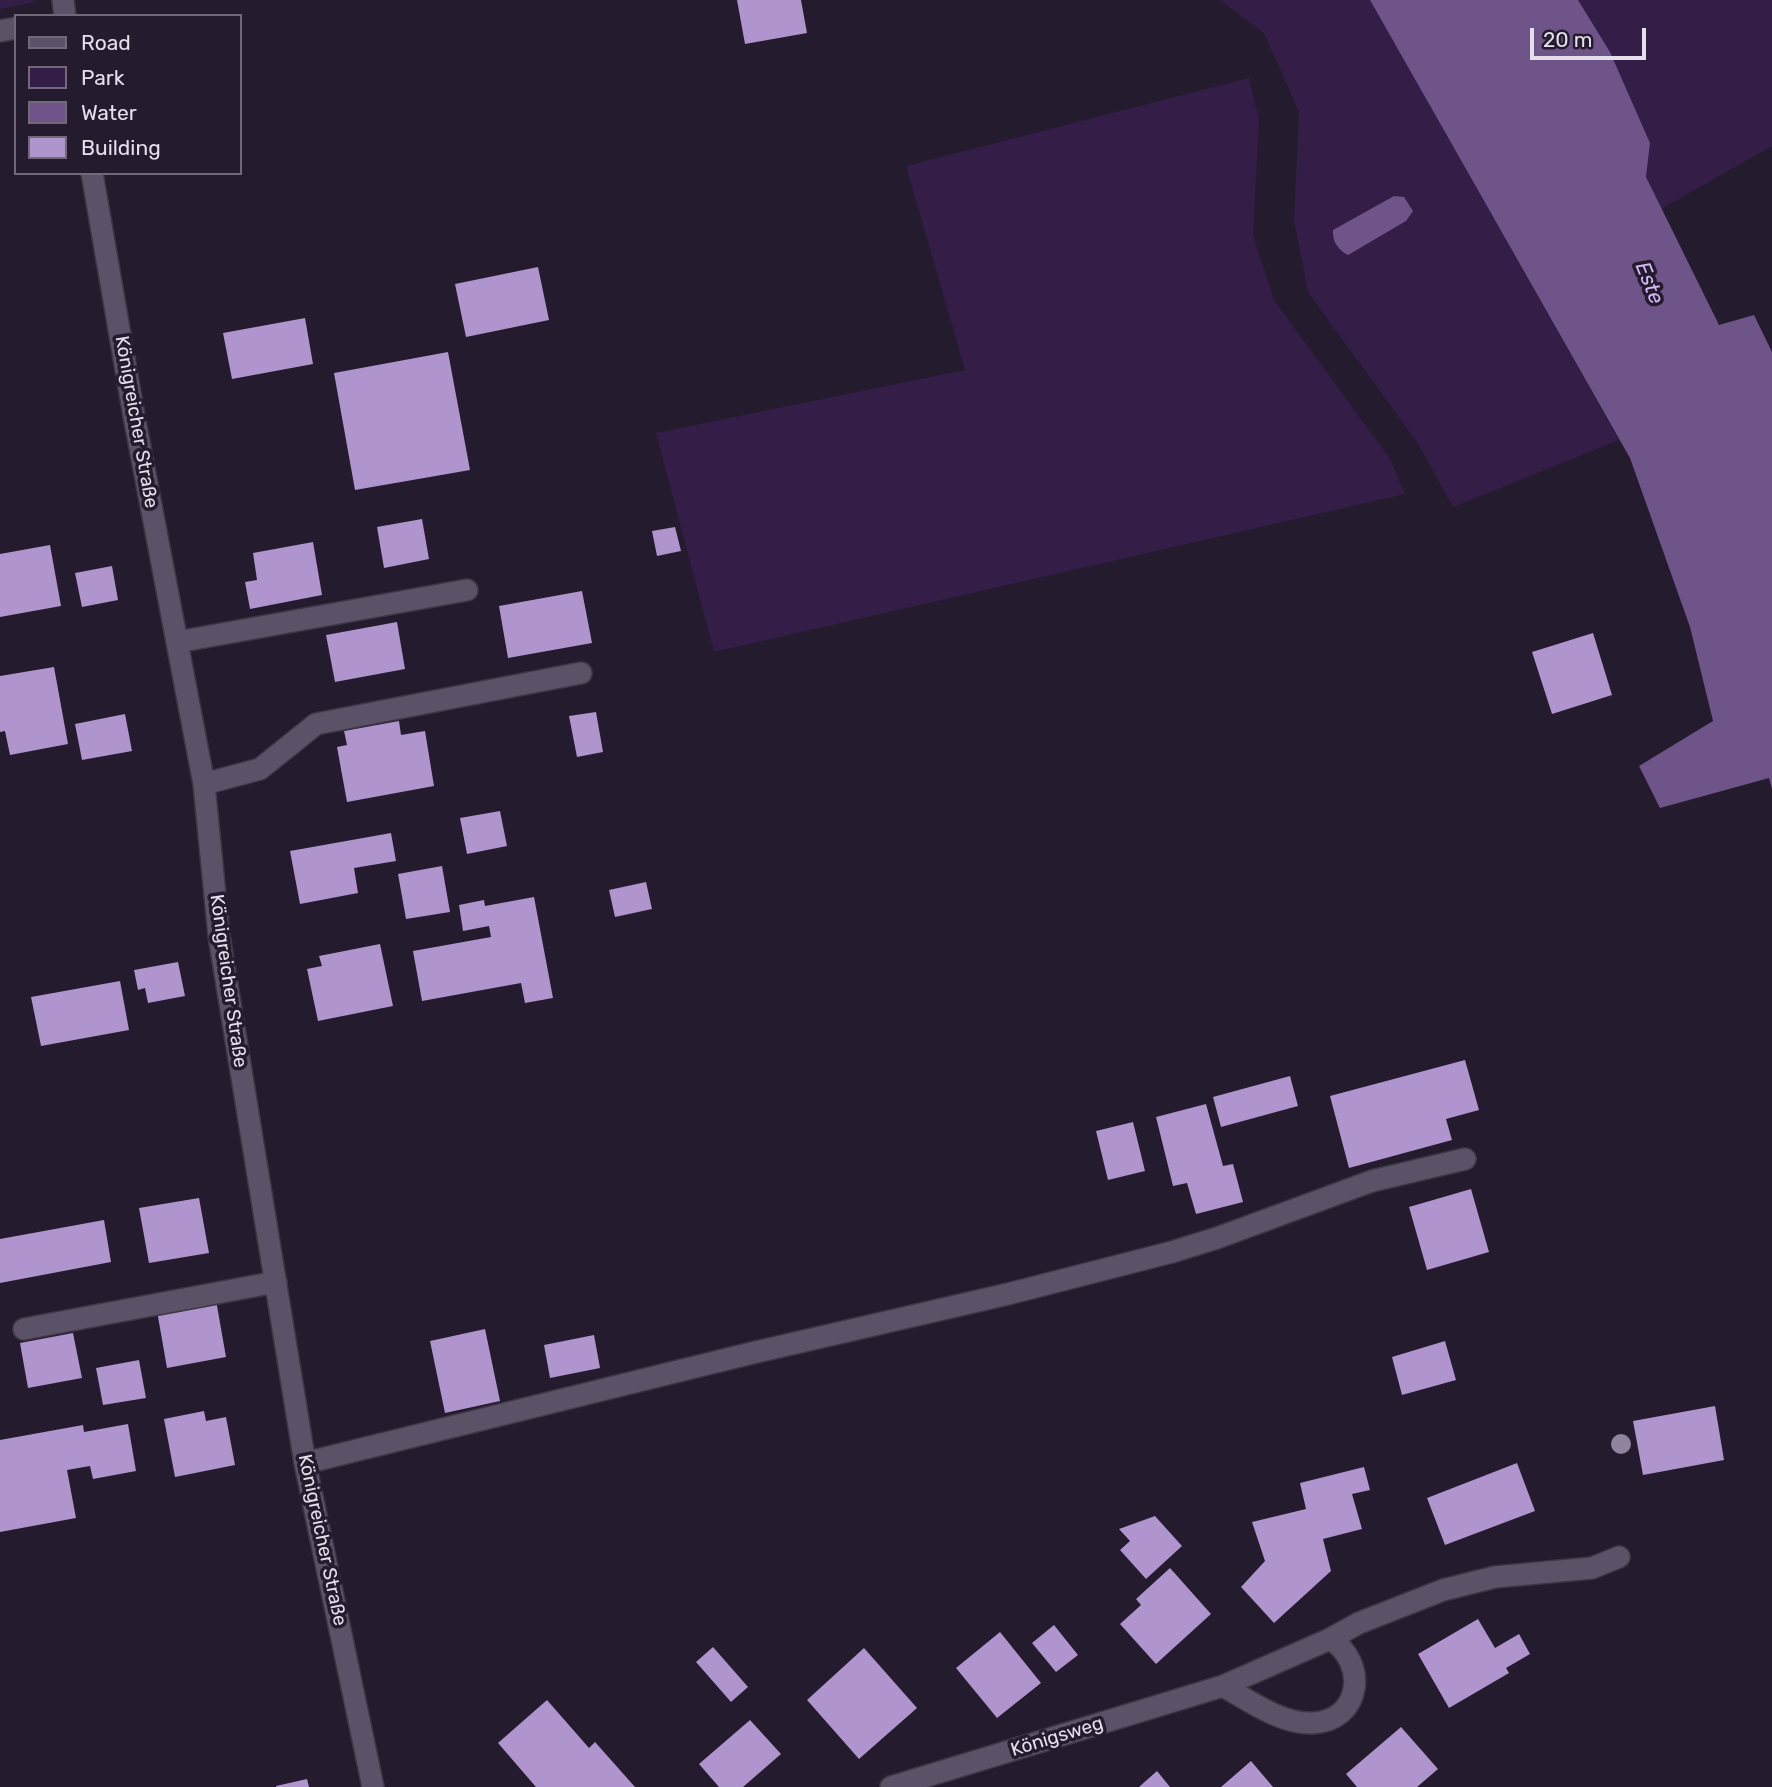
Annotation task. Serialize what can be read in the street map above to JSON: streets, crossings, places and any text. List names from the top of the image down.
{
  "streets": {
    "street": ["Königreicher Straße", "Königsweg"]
  },
  "water": ["Este"],
  "legend": [
    "Road",
    "Park",
    "Water",
    "Building"
  ],
  "scale_bar": "20 m"
}
